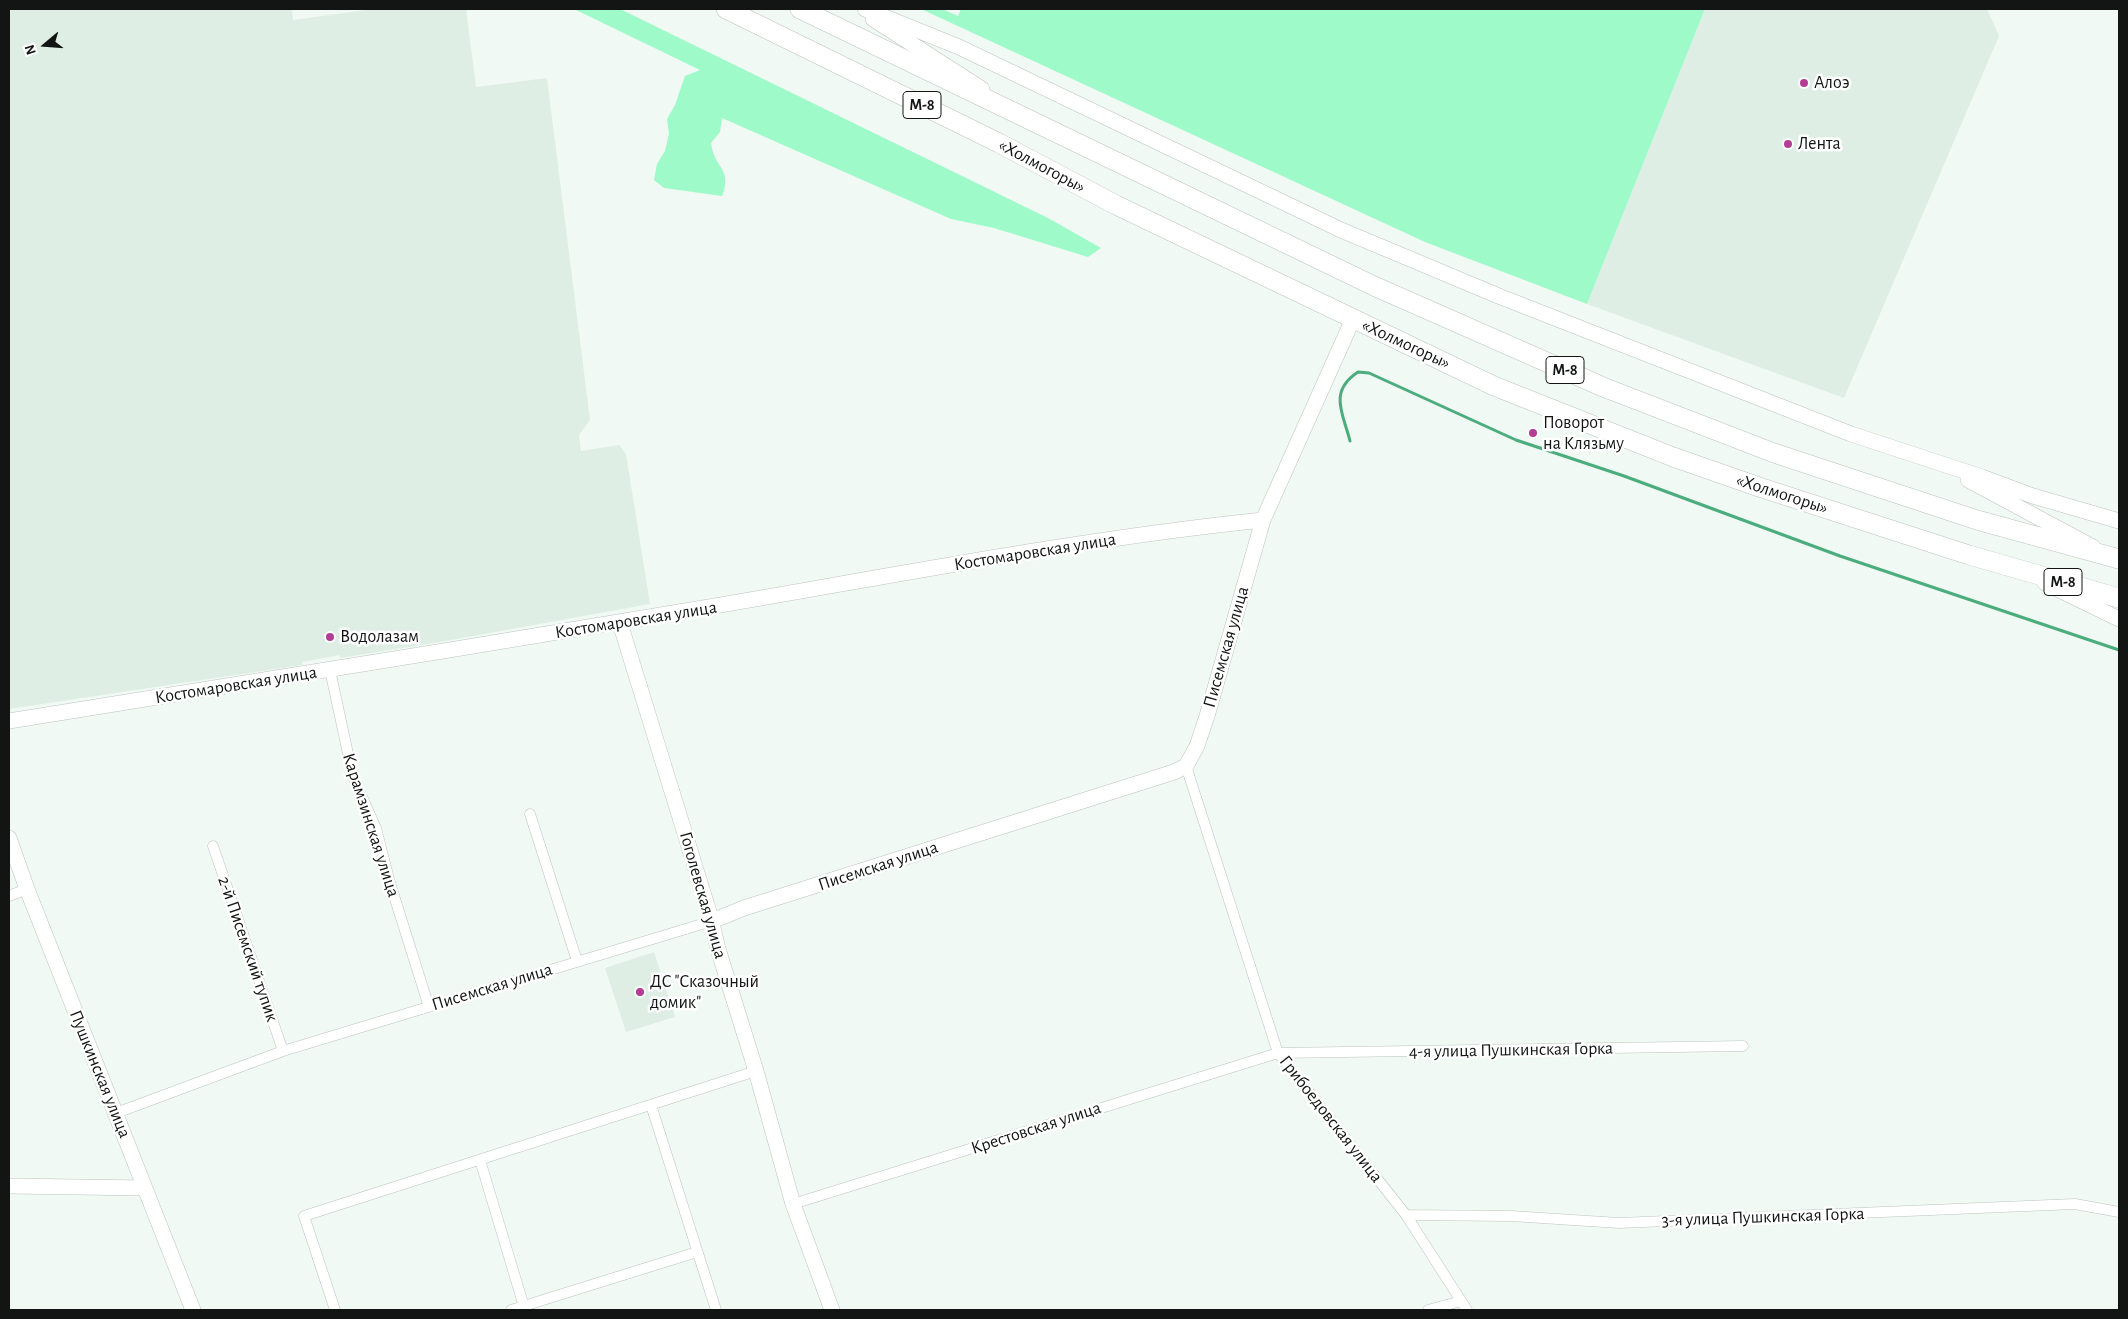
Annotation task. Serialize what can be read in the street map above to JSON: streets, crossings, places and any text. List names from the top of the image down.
{
  "streets": {
    "highway": ["М-8", "«Холмогоры»"],
    "street": [
      "Костомаровская улица",
      "Писемская улица",
      "Карамзинская улица",
      "Гоголевская улица",
      "2-й Писемский тупик",
      "4-я улица Пушкинская Горка",
      "Пушкинская улица",
      "Грибоедовская улица",
      "Крестовская улица",
      "3-я улица Пушкинская Горка"
    ]
  },
  "crossings": [
    ["«Холмогоры»", "Писемская улица"],
    ["Костомаровская улица", "Писемская улица"],
    ["Костомаровская улица", "Карамзинская улица"],
    ["Костомаровская улица", "Гоголевская улица"],
    ["Писемская улица", "Карамзинская улица"],
    ["Писемская улица", "Гоголевская улица"],
    ["Писемская улица", "2-й Писемский тупик"],
    ["Писемская улица", "Пушкинская улица"],
    ["Писемская улица", "Грибоедовская улица"],
    ["Гоголевская улица", "Крестовская улица"],
    ["4-я улица Пушкинская Горка", "Грибоедовская улица"],
    ["4-я улица Пушкинская Горка", "Крестовская улица"],
    ["Грибоедовская улица", "Крестовская улица"],
    ["Грибоедовская улица", "3-я улица Пушкинская Горка"]
  ],
  "places": [
    "Алоэ",
    "Лента",
    "Поворот на Клязьму",
    "Водолазам",
    "ДС \"Сказочный домик\""
  ],
  "north": "left"
}
